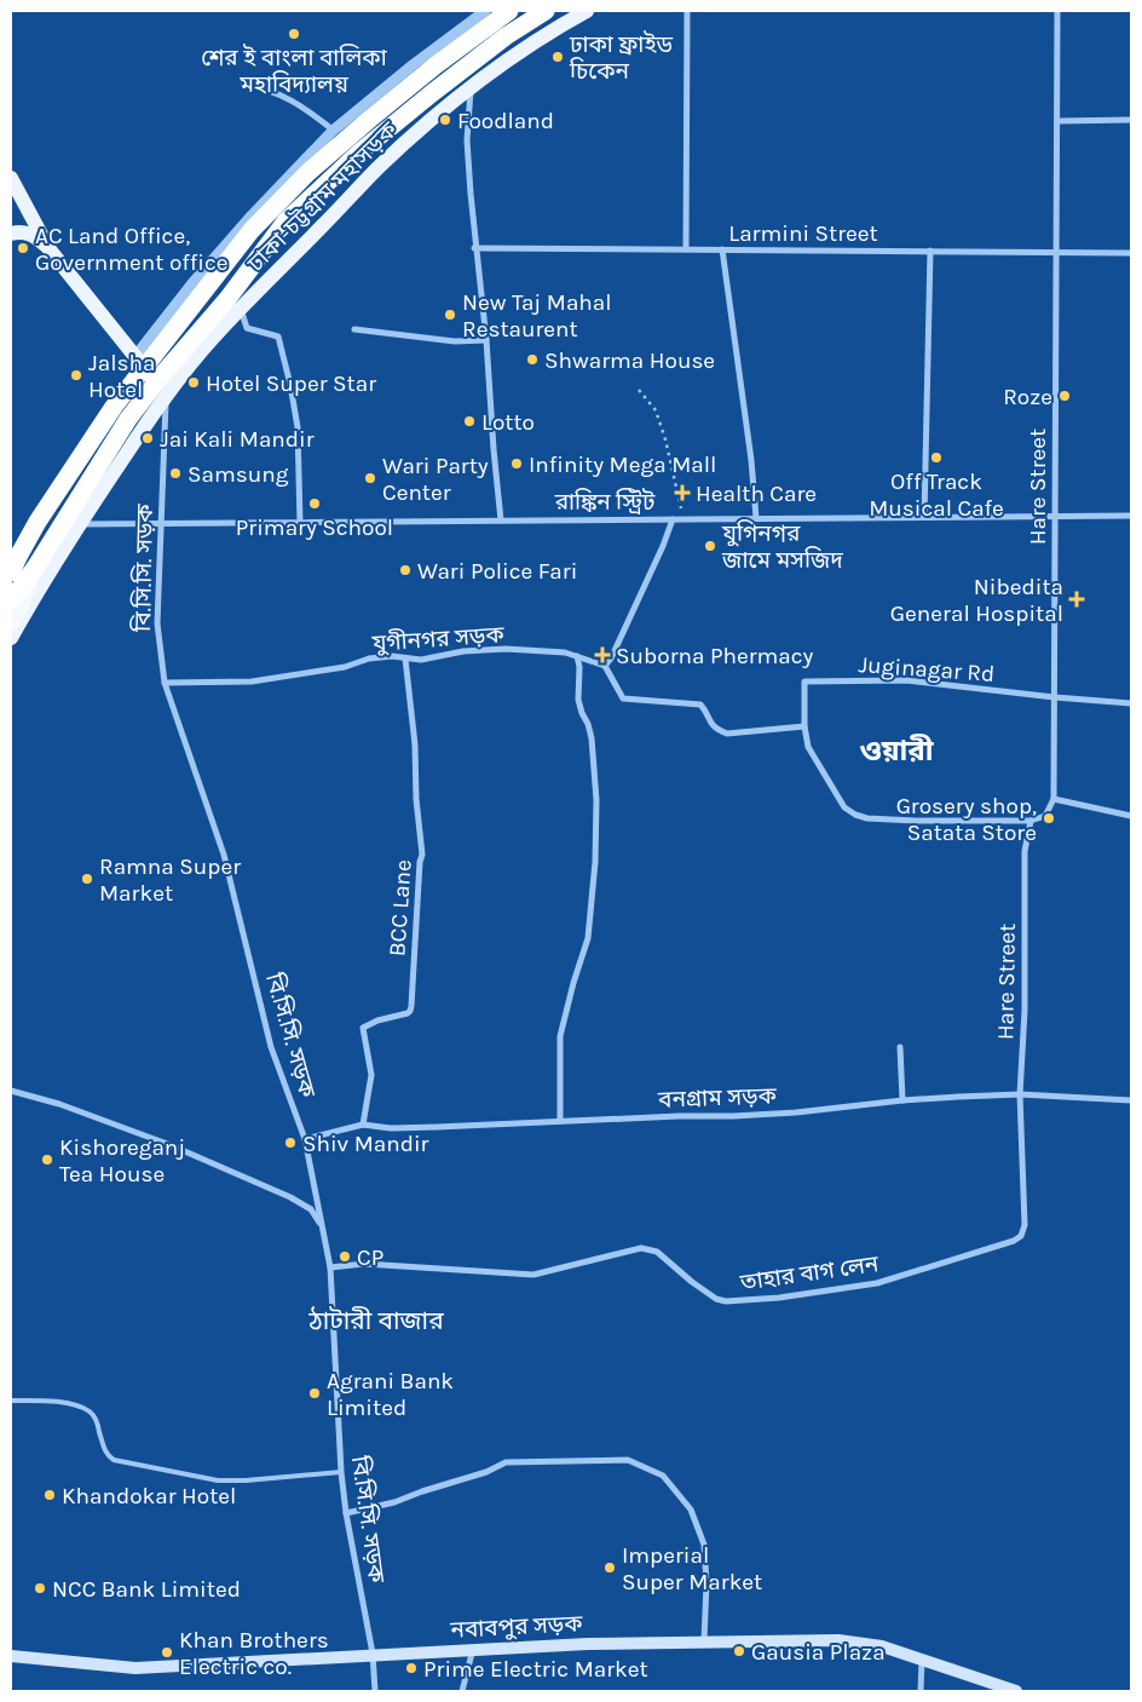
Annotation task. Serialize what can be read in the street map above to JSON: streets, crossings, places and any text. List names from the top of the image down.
{
  "streets": {
    "main road": ["ঢাকা-চট্টগ্রাম মহাসড়ক", "নবাবপুর সড়ক"],
    "street": [
      "Larmini Street",
      "Hare Street",
      "রাঙ্কিন স্ট্রিট",
      "বি.সি.সি. সড়ক",
      "যুগীনগর সড়ক",
      "Juginagar Rd",
      "BCC Lane",
      "বনগ্রাম সড়ক",
      "তাহার বাগ লেন"
    ]
  },
  "crossings": [
    ["ঢাকা-চট্টগ্রাম মহাসড়ক", "রাঙ্কিন স্ট্রিট"],
    ["ঢাকা-চট্টগ্রাম মহাসড়ক", "বি.সি.সি. সড়ক"],
    ["Larmini Street", "Hare Street"],
    ["Hare Street", "রাঙ্কিন স্ট্রিট"],
    ["Hare Street", "Juginagar Rd"],
    ["Hare Street", "বনগ্রাম সড়ক"],
    ["Hare Street", "তাহার বাগ লেন"],
    ["রাঙ্কিন স্ট্রিট", "বি.সি.সি. সড়ক"],
    ["বি.সি.সি. সড়ক", "যুগীনগর সড়ক"],
    ["বি.সি.সি. সড়ক", "বনগ্রাম সড়ক"],
    ["বি.সি.সি. সড়ক", "তাহার বাগ লেন"],
    ["বি.সি.সি. সড়ক", "নবাবপুর সড়ক"],
    ["যুগীনগর সড়ক", "BCC Lane"],
    ["BCC Lane", "বনগ্রাম সড়ক"],
    ["বনগ্রাম সড়ক", "তাহার বাগ লেন"]
  ],
  "districts": ["ওয়ারী", "ঠাটারী বাজার"],
  "places": {
    "other": [
      "শের ই বাংলা বালিকা মহাবিদ্যালয়",
      "ঢাকা ফ্রাইড চিকেন",
      "Foodland",
      "AC Land Office, Government office",
      "New Taj Mahal Restaurent",
      "Shwarma House",
      "Jalsha Hotel",
      "Hotel Super Star",
      "Roze",
      "Lotto",
      "Jai Kali Mandir",
      "Off Track Musical Cafe",
      "Infinity Mega Mall",
      "Samsung",
      "Wari Party Center",
      "Primary School",
      "যুগিনগর জামে মসজিদ",
      "Wari Police Fari",
      "Grosery shop, Satata Store",
      "Ramna Super Market",
      "Shiv Mandir",
      "Kishoreganj Tea House",
      "CP",
      "Agrani Bank Limited",
      "Khandokar Hotel",
      "Imperial Super Market",
      "NCC Bank Limited",
      "Gausia Plaza",
      "Khan Brothers Electric co.",
      "Prime Electric Market"
    ],
    "health": ["Health Care", "Nibedita General Hospital", "Suborna Phermacy"]
  }
}
